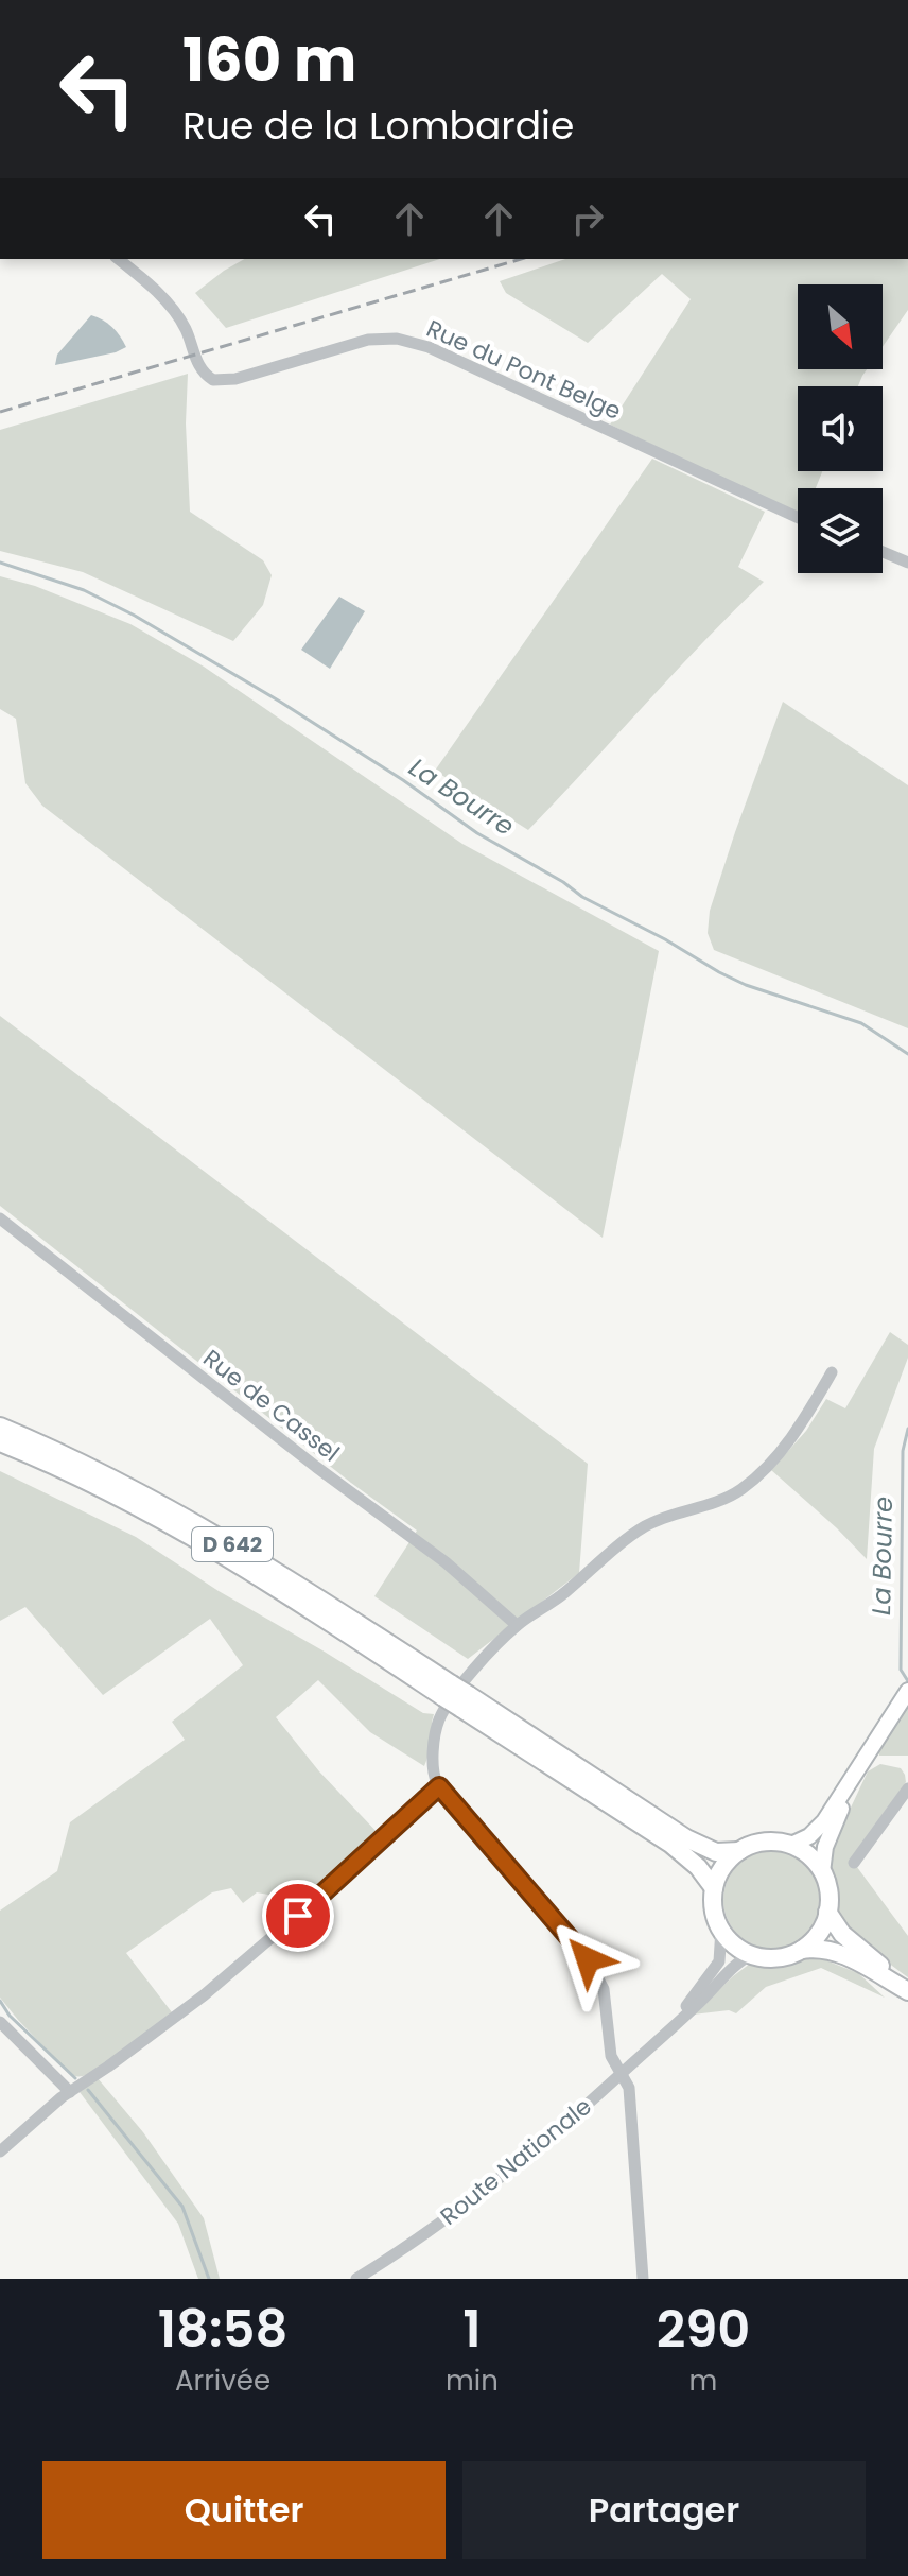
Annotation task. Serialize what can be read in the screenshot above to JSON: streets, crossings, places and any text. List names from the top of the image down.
{
  "streets": {
    "highway": ["D 642"],
    "street": ["Rue du Pont Belge", "Rue de Cassel", "Route Nationale"]
  },
  "crossings": [
    ["D 642", "Route Nationale"]
  ],
  "water": ["La Bourre"],
  "north": "bottom right",
  "page": {
    "turn": ["160 m", "Rue de la Lombardie"],
    "eta": [
      "18:58",
      "Arrivée",
      "1",
      "min",
      "290",
      "m"
    ],
    "buttons": ["Quitter", "Partager"]
  }
}
